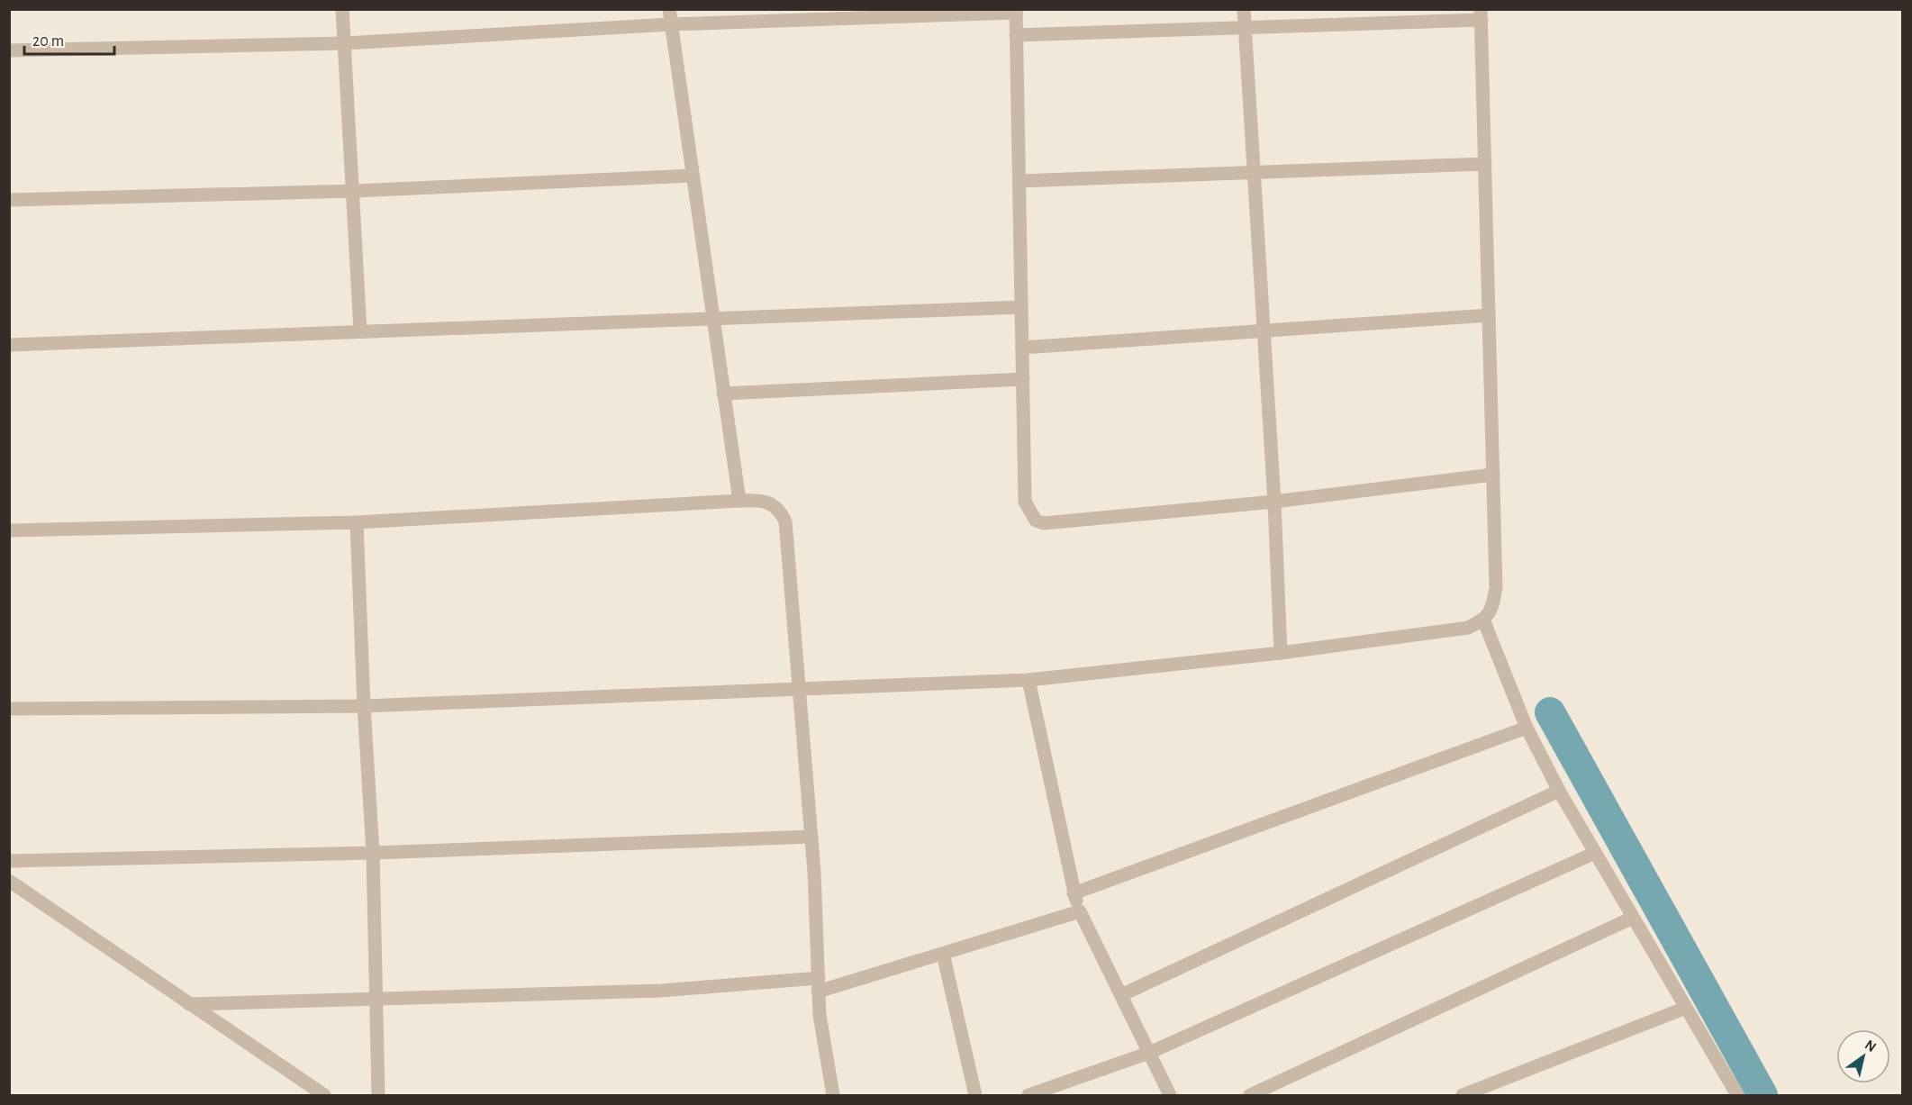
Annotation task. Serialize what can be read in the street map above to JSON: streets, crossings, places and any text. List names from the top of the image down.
{
  "scale_bar": "20 m",
  "north": "top right"
}
